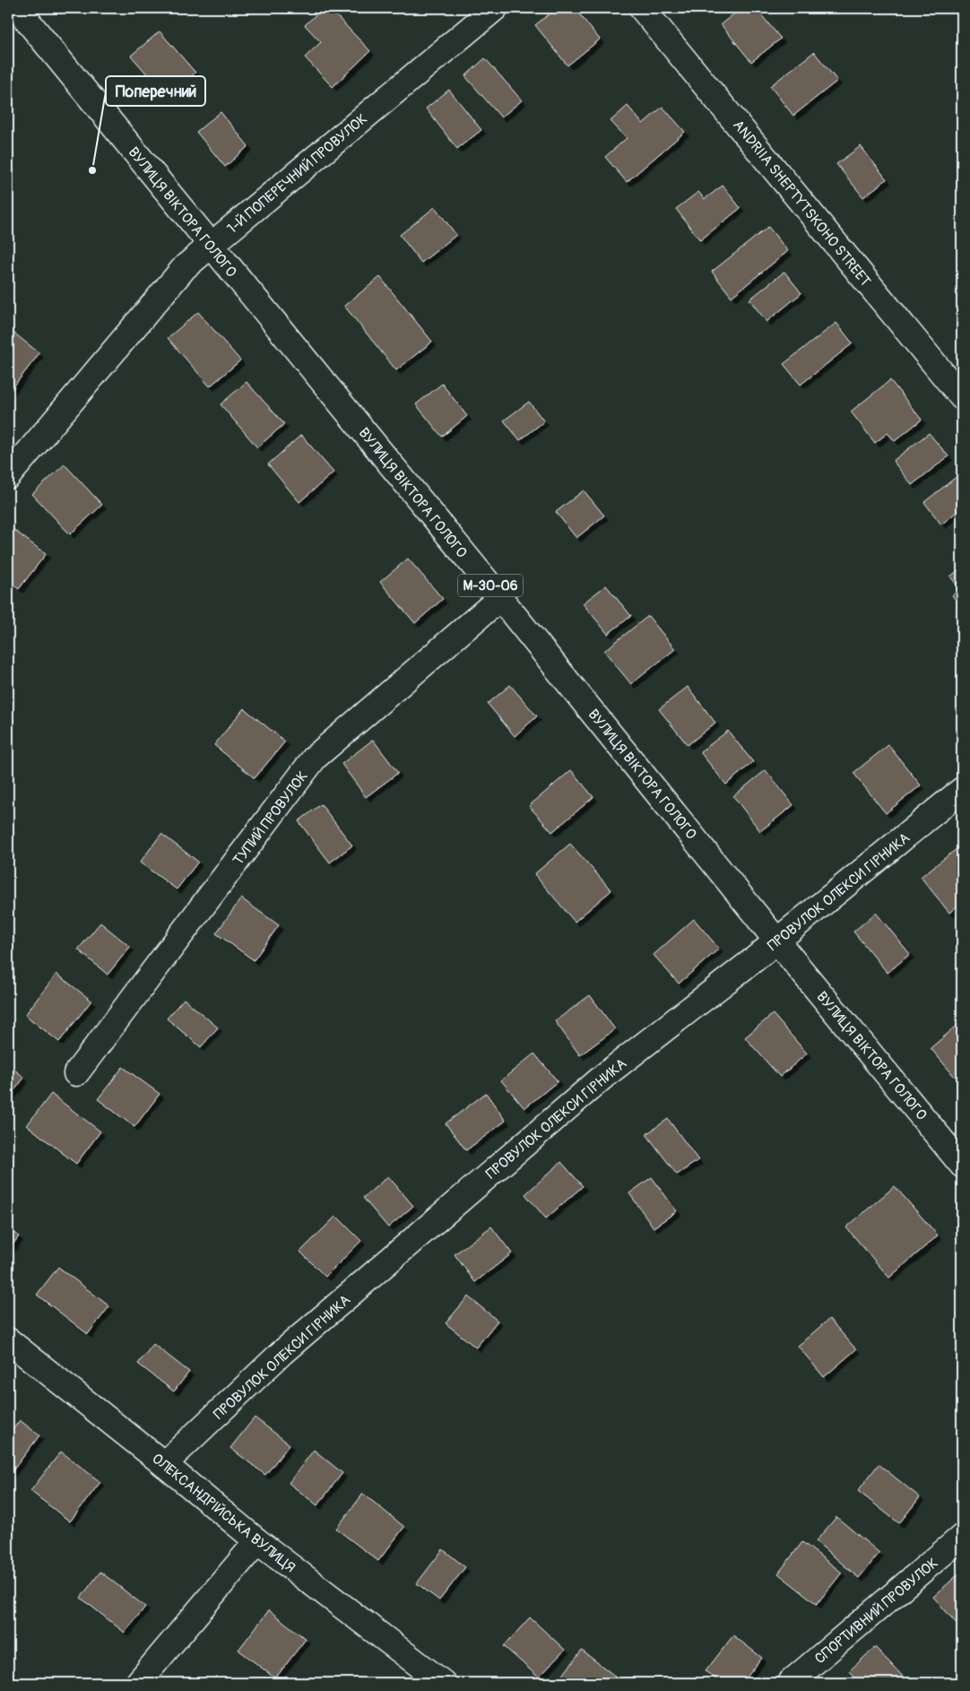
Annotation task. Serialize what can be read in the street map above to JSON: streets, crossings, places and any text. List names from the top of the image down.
{
  "streets": {
    "street": [
      "1-Й ПОПЕРЕЧНИЙ ПРОВУЛОК",
      "ANDRIIA SHEPTYTSKOHO STREET",
      "ВУЛИЦЯ ВІКТОРА ГОЛОГО",
      "М-30-06",
      "ТУПИЙ ПРОВУЛОК",
      "ПРОВУЛОК ОЛЕКСИ ГІРНИКА",
      "ОЛЕКСАНДРІЙСЬКА ВУЛИЦЯ",
      "СПОРТИВНИЙ ПРОВУЛОК"
    ]
  },
  "crossings": [
    ["1-Й ПОПЕРЕЧНИЙ ПРОВУЛОК", "ВУЛИЦЯ ВІКТОРА ГОЛОГО"],
    ["ВУЛИЦЯ ВІКТОРА ГОЛОГО", "ТУПИЙ ПРОВУЛОК"],
    ["ВУЛИЦЯ ВІКТОРА ГОЛОГО", "ПРОВУЛОК ОЛЕКСИ ГІРНИКА"],
    ["ПРОВУЛОК ОЛЕКСИ ГІРНИКА", "ОЛЕКСАНДРІЙСЬКА ВУЛИЦЯ"]
  ],
  "places": ["Поперечний"]
}
